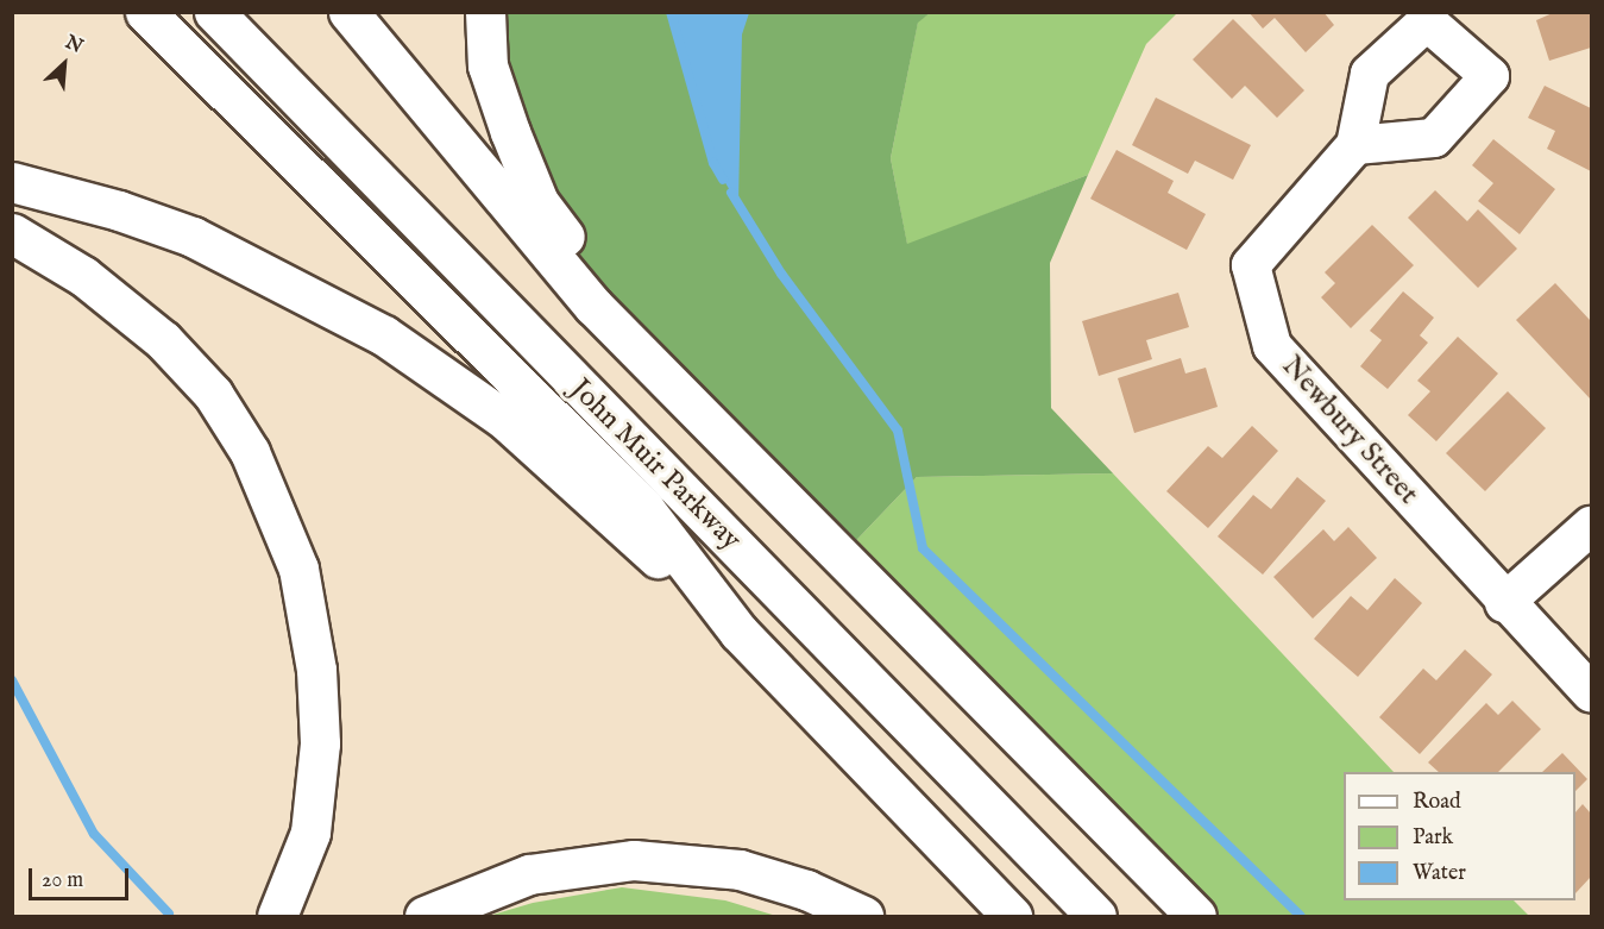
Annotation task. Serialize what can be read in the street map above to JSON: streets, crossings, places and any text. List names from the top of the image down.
{
  "streets": {
    "highway": ["John Muir Parkway"],
    "street": ["Newbury Street"]
  },
  "legend": ["Road", "Park", "Water"],
  "scale_bar": "20 m",
  "north": "top right"
}
